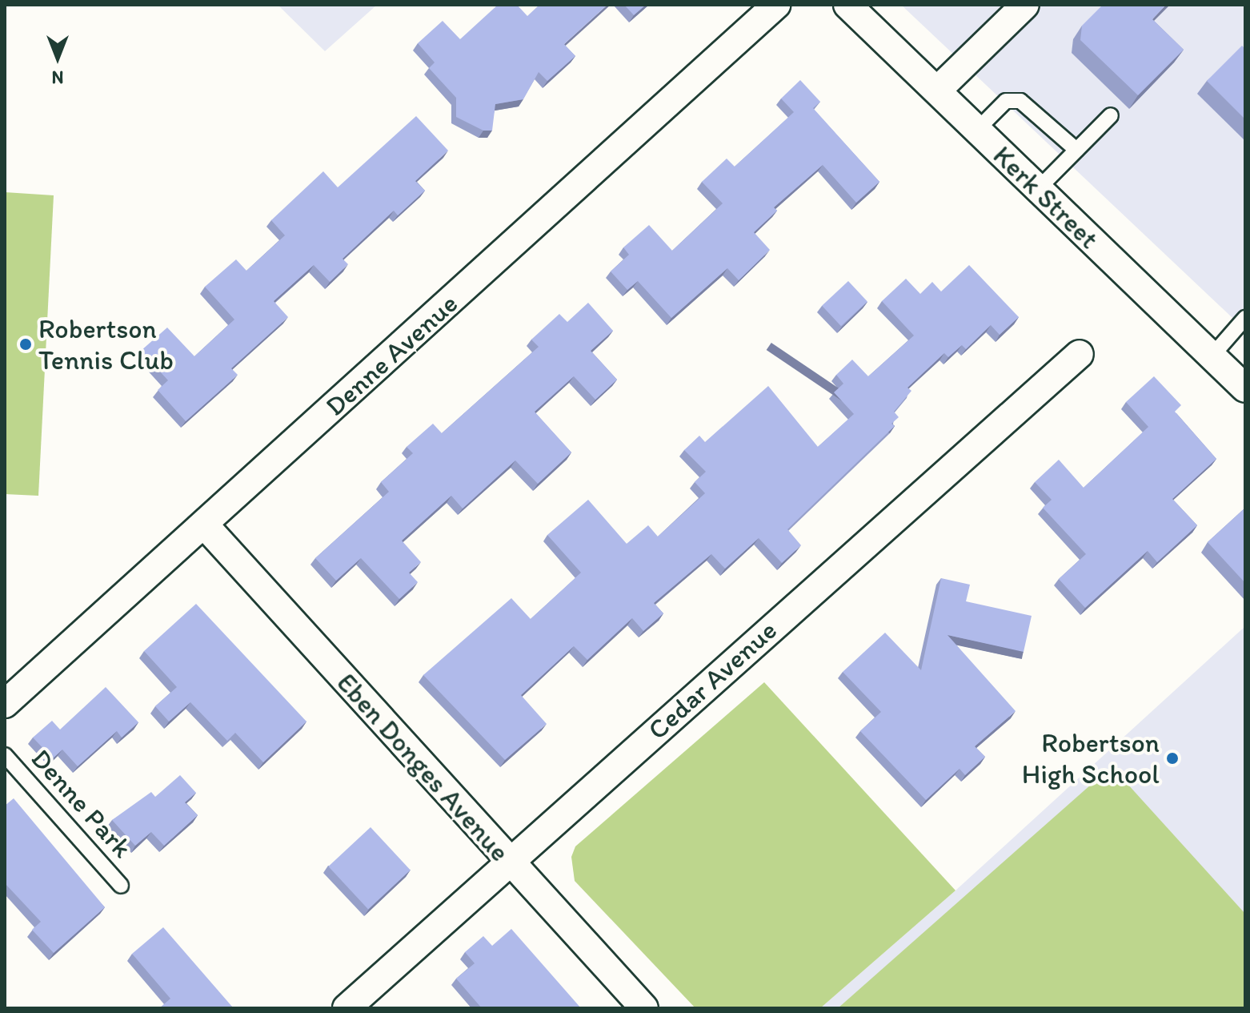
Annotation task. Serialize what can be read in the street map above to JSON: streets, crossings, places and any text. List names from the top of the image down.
{
  "streets": {
    "street": [
      "Kerk Street",
      "Denne Avenue",
      "Cedar Avenue",
      "Eben Donges Avenue"
    ],
    "lane": ["Denne Park"]
  },
  "crossings": [
    ["Denne Avenue", "Eben Donges Avenue"],
    ["Cedar Avenue", "Eben Donges Avenue"]
  ],
  "places": ["Robertson Tennis Club", "Robertson High School"],
  "north": "bottom"
}
